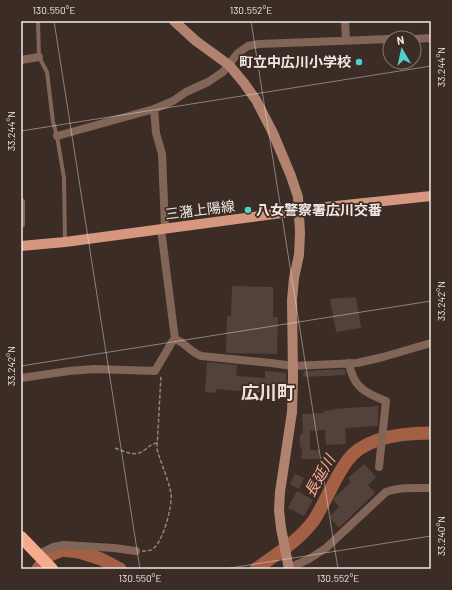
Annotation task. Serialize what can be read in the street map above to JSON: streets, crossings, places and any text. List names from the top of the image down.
{
  "streets": {
    "main road": ["三潴上陽線"]
  },
  "districts": ["広川町"],
  "water": ["長延川"],
  "places": ["町立中広川小学校", "八女警察署広川交番"],
  "north": "top",
  "coordinates": [
    "130.550°E",
    "130.552°E",
    "33.244°N",
    "33.242°N",
    "33.240°N"
  ]
}
